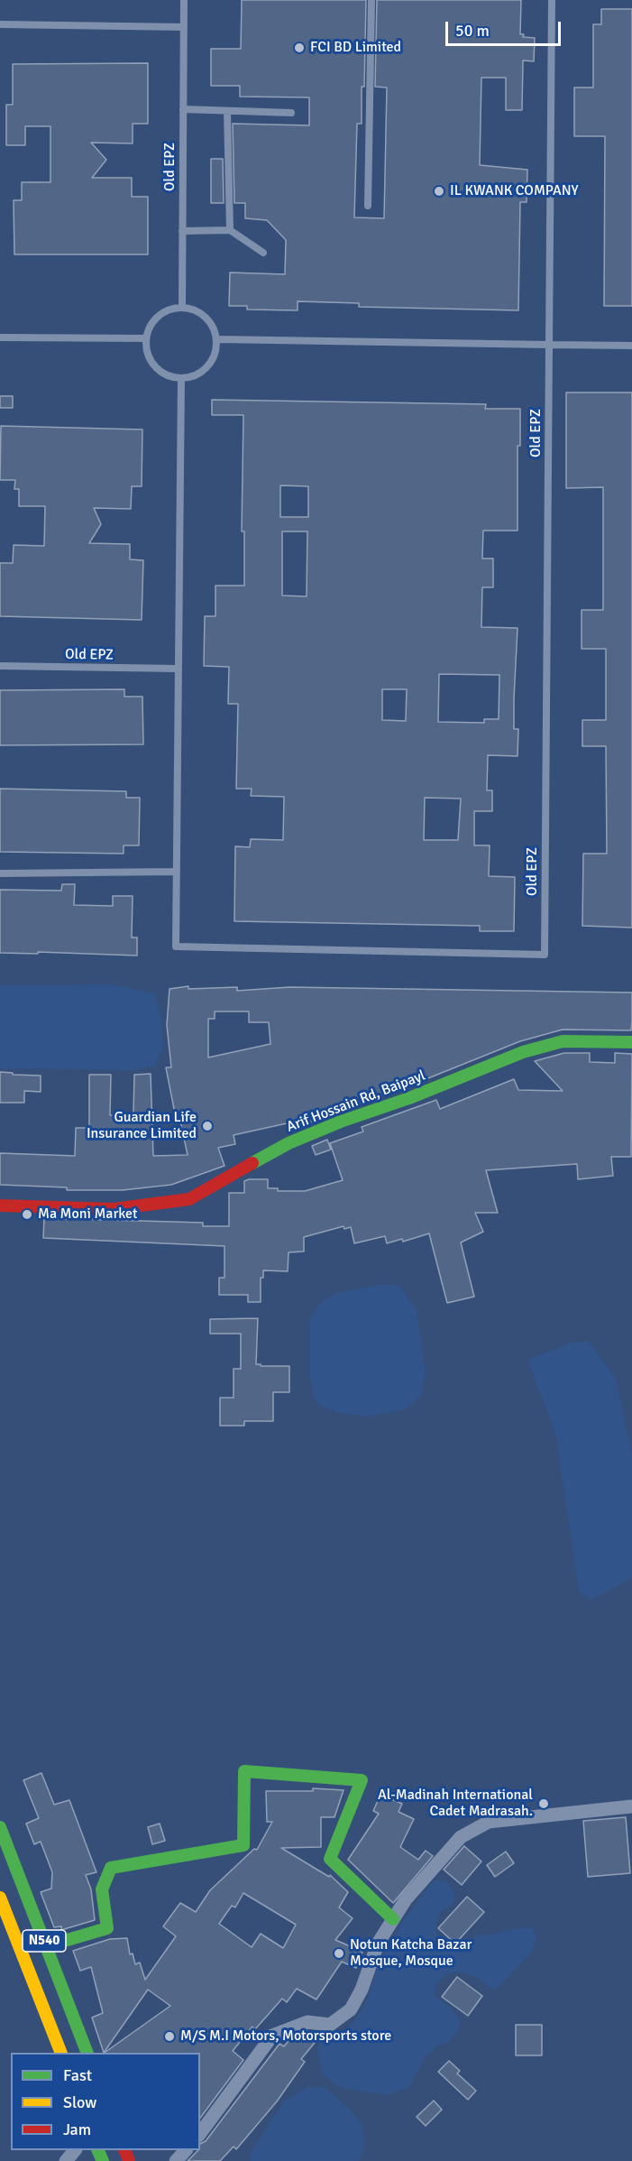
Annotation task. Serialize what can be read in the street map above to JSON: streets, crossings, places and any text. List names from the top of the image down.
{
  "streets": {
    "main road": ["Arif Hossain Rd, Baipayl", "N540"],
    "lane": ["Old EPZ"]
  },
  "places": [
    "FCI BD Limited",
    "IL KWANK COMPANY",
    "Guardian Life Insurance Limited",
    "Ma Moni Market",
    "Al-Madinah International Cadet Madrasah.",
    "Notun Katcha Bazar Mosque, Mosque",
    "M/S M.I Motors, Motorsports store"
  ],
  "legend": ["Fast", "Slow", "Jam"],
  "scale_bar": "50 m"
}
